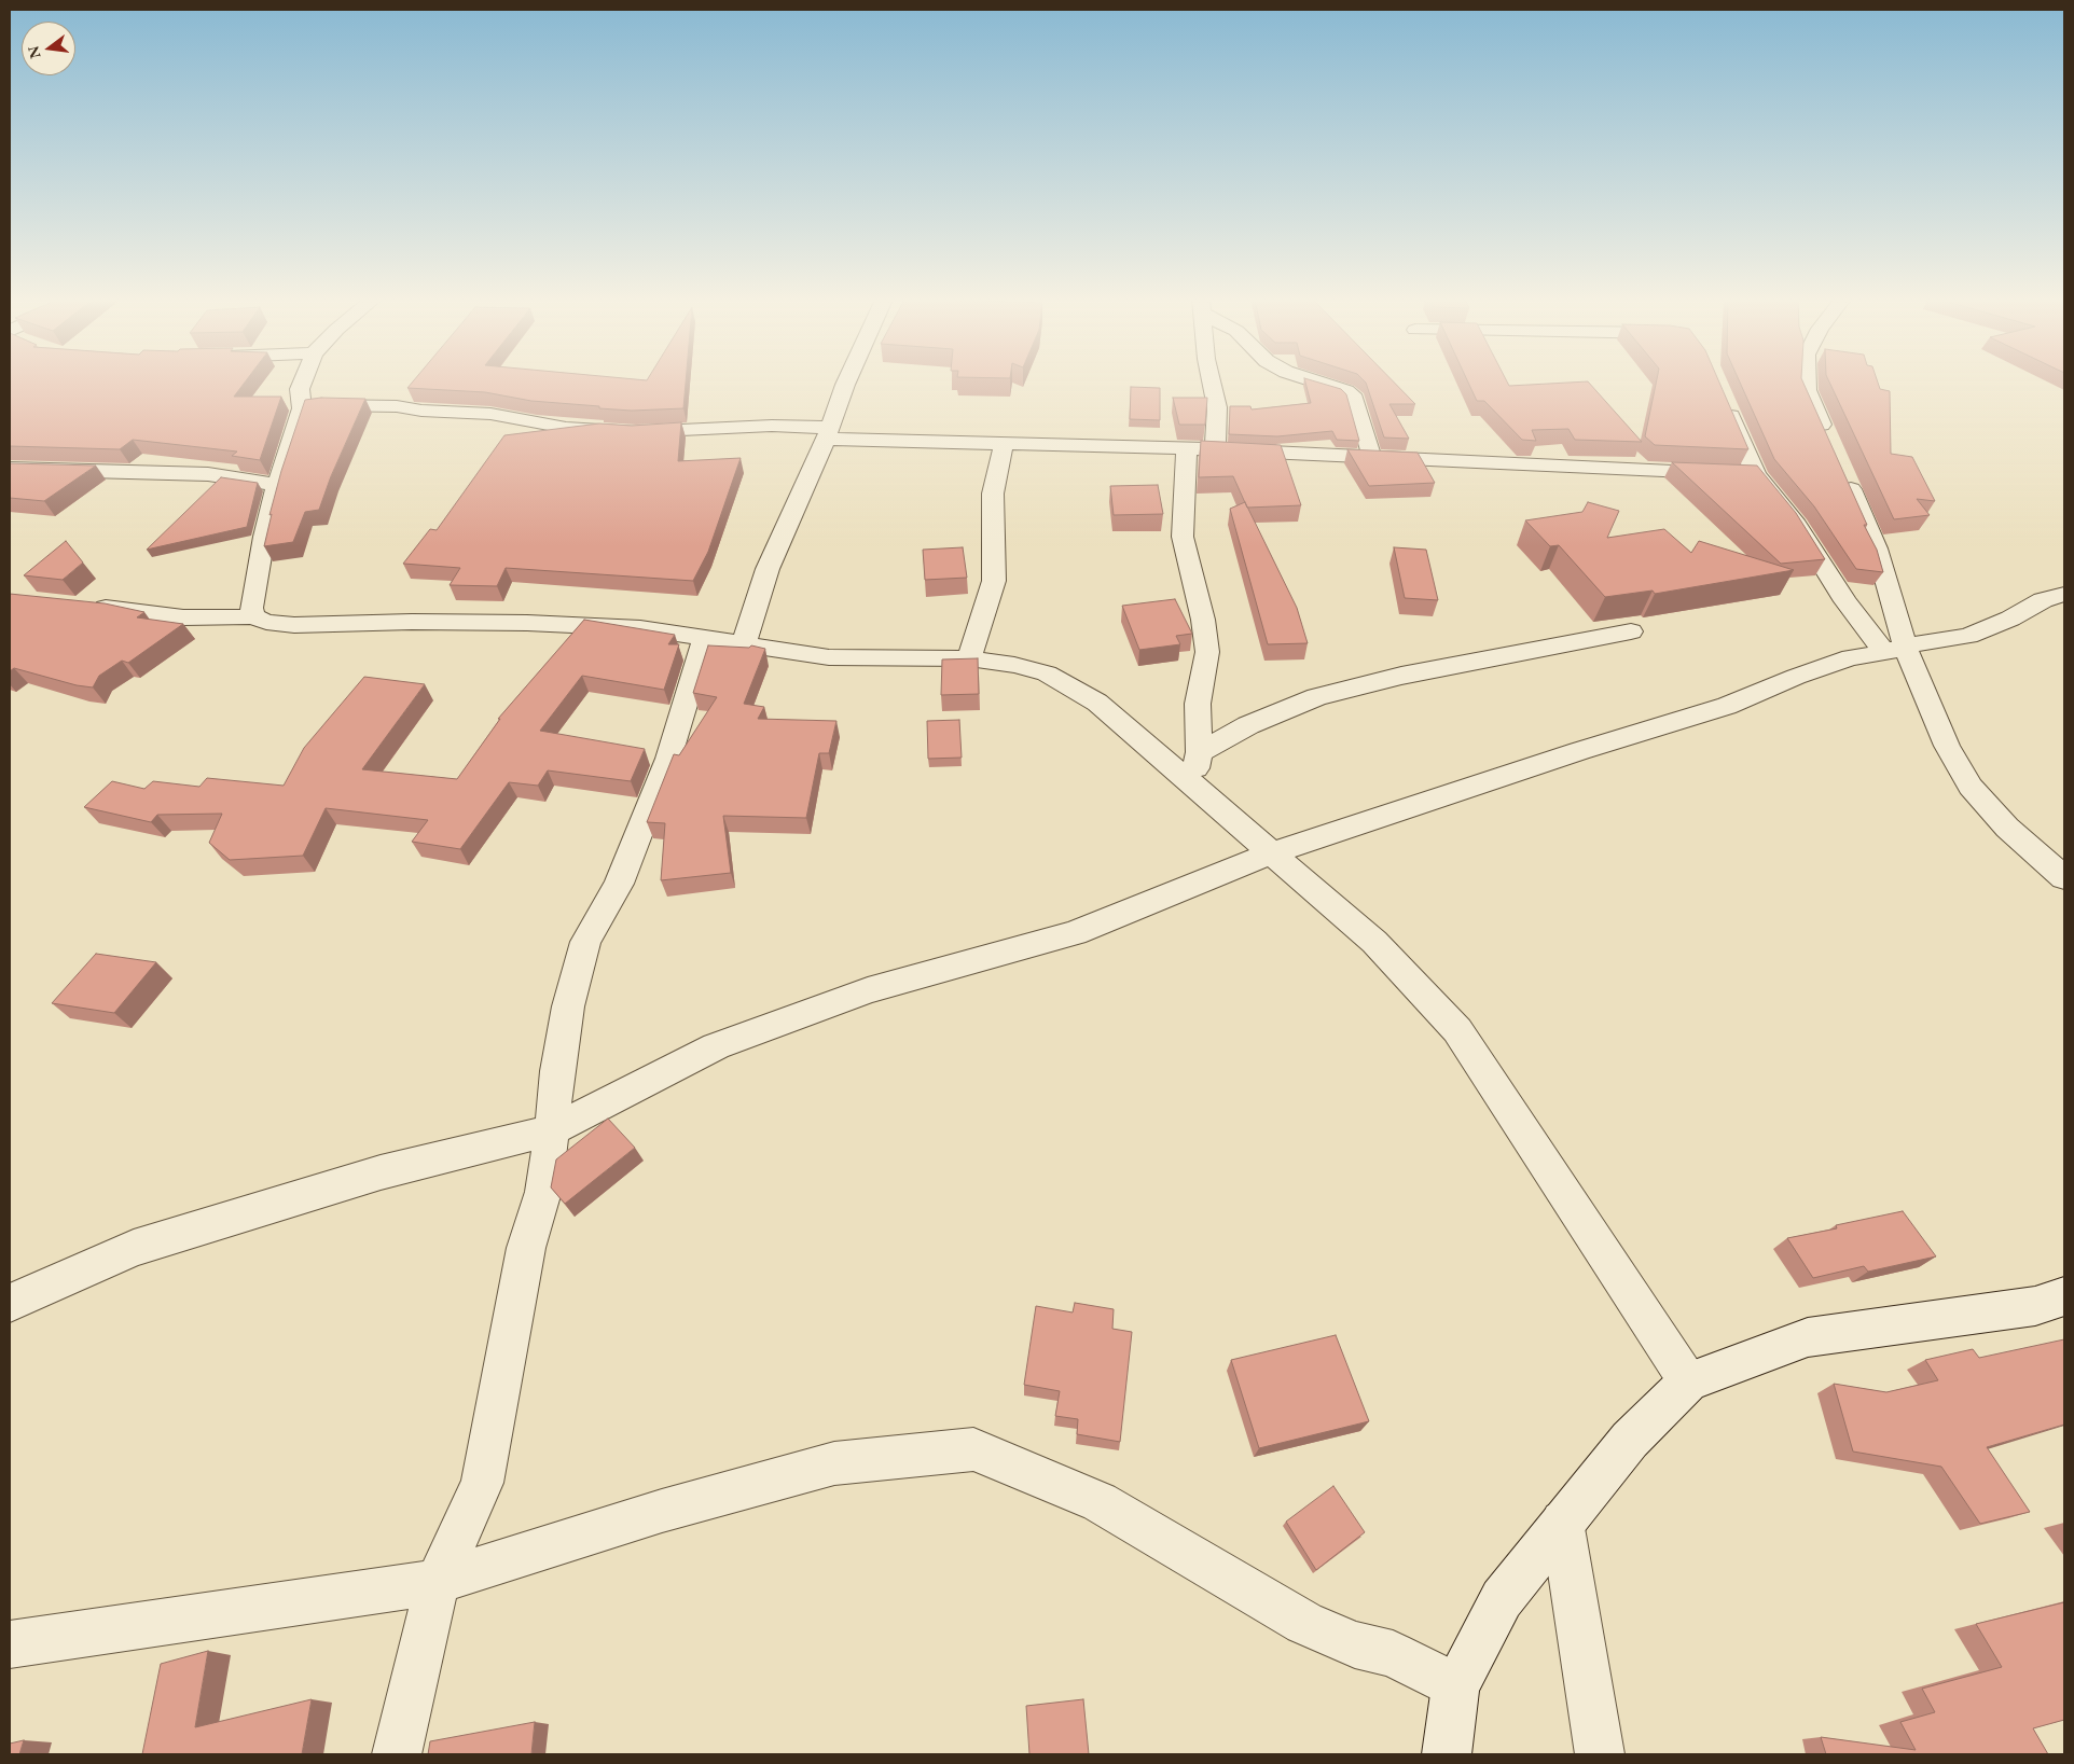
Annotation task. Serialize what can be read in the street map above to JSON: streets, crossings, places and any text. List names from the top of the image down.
{
  "north": "left"
}
